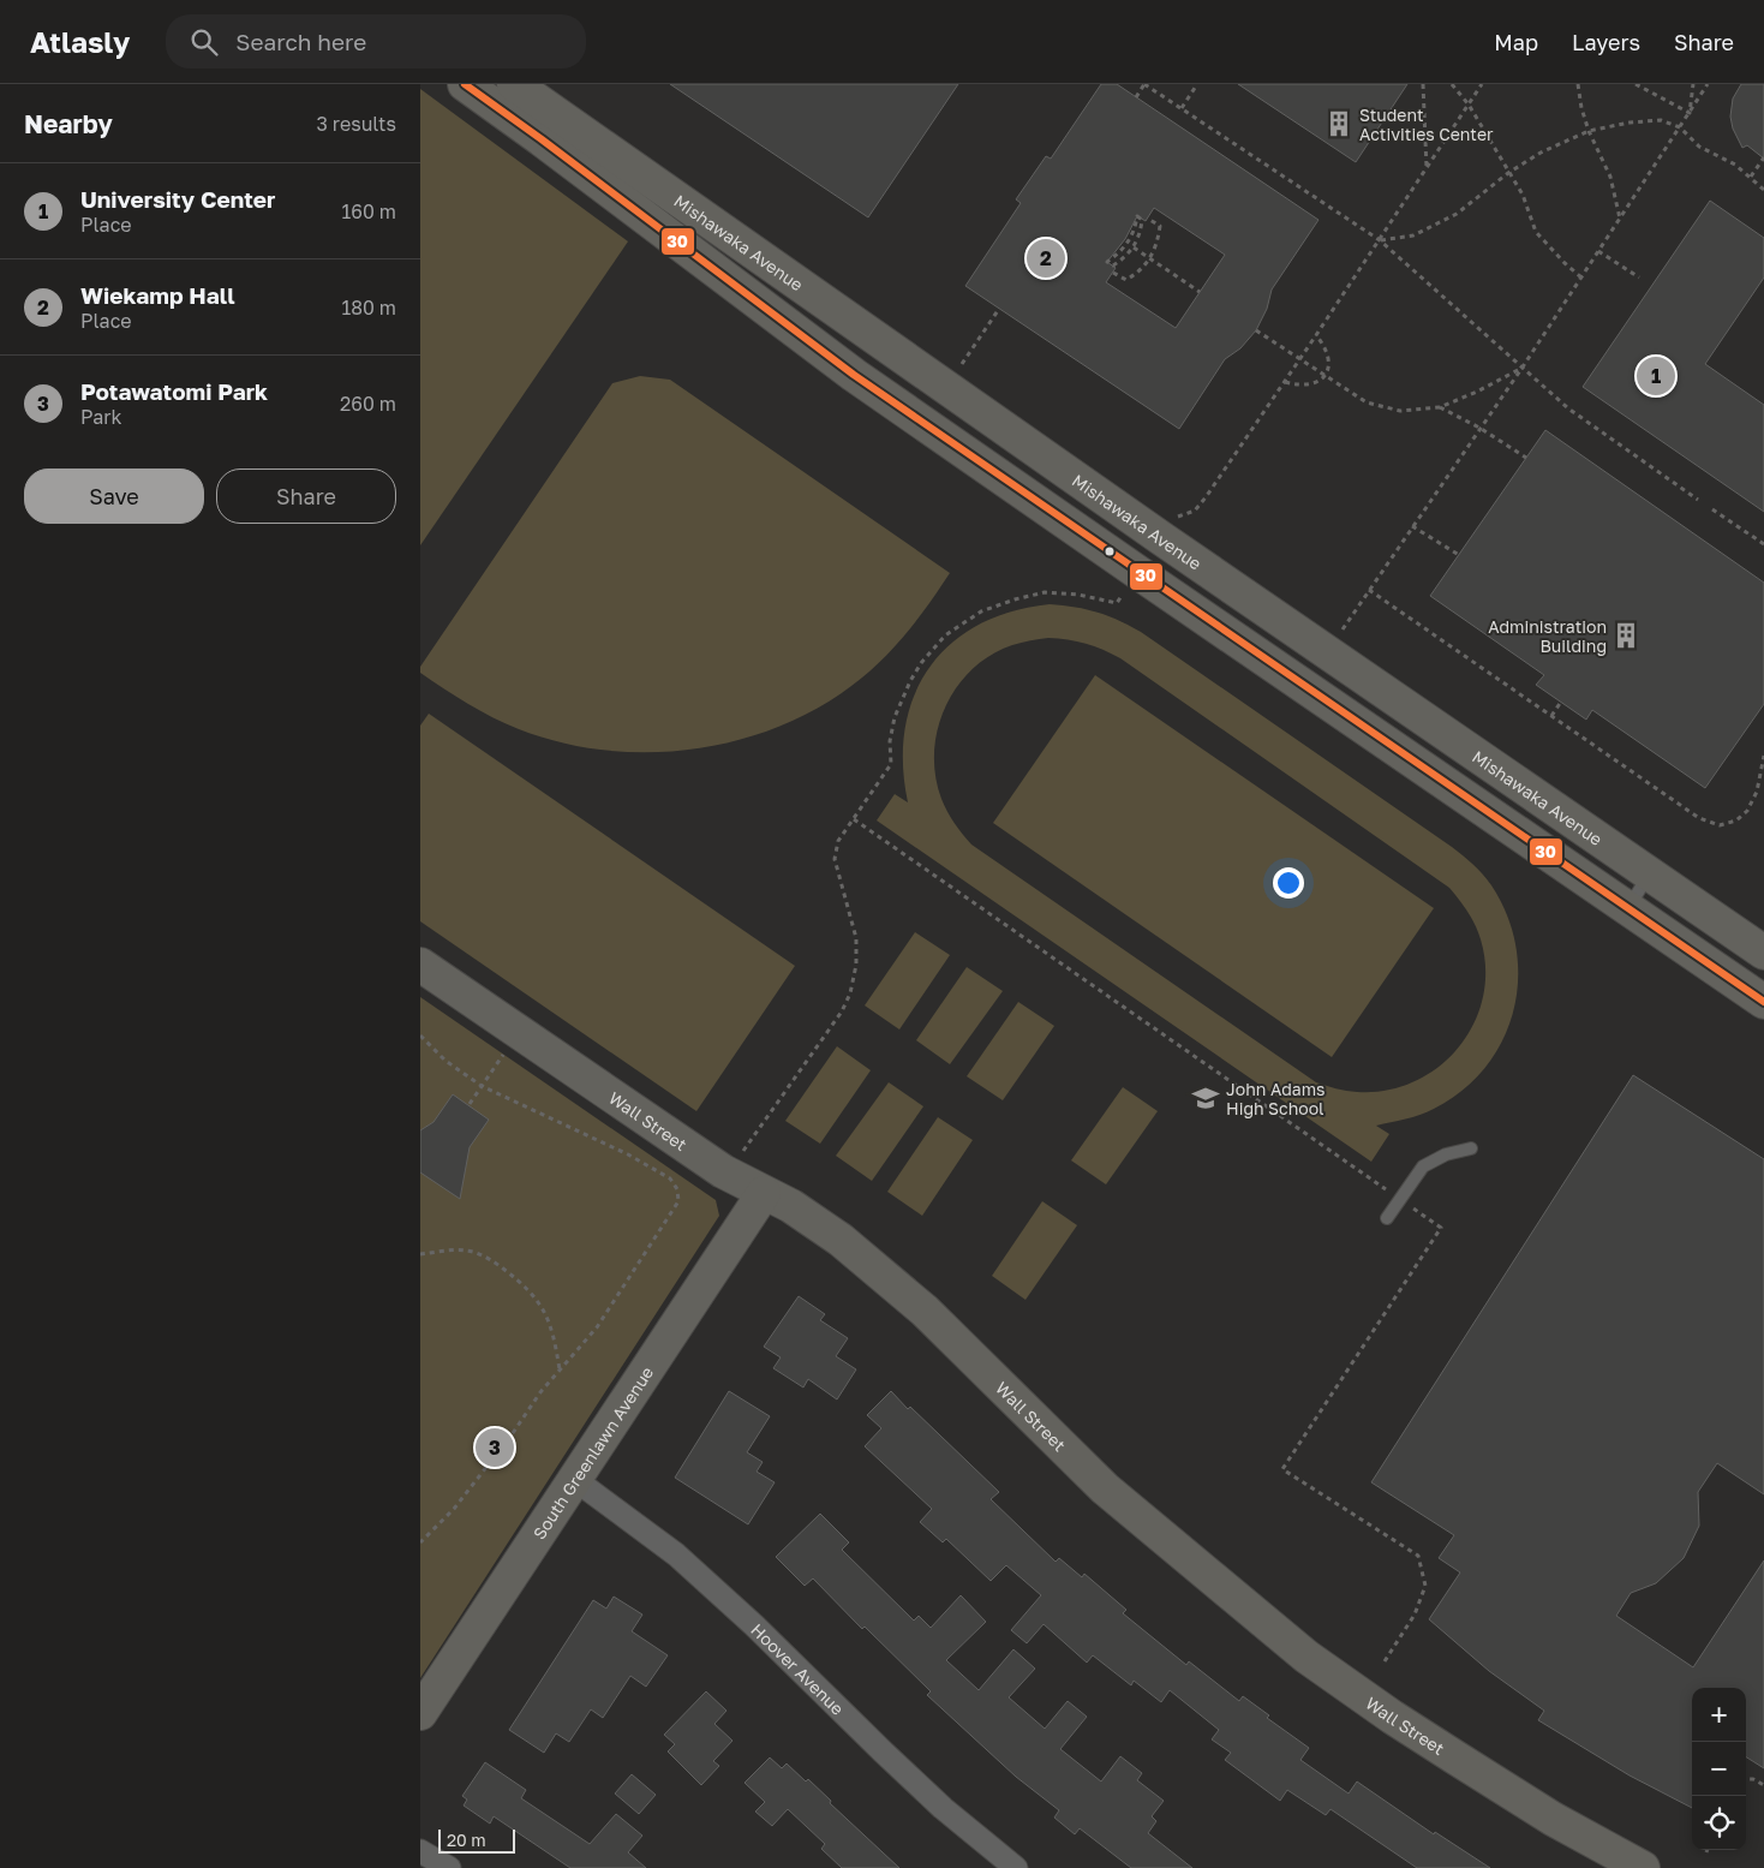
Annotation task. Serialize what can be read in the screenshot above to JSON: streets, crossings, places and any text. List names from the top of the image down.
{
  "streets": {
    "main road": ["Mishawaka Avenue", "Wall Street", "South Greenlawn Avenue"],
    "street": ["Hoover Avenue"]
  },
  "crossings": [
    ["Wall Street", "South Greenlawn Avenue"],
    ["South Greenlawn Avenue", "Hoover Avenue"]
  ],
  "places": {
    "building": ["Student Activities Center", "Administration Building"],
    "school or university": ["John Adams High School"]
  },
  "lines": ["transit line 30"],
  "scale_bar": "20 m",
  "page": {
    "header": "Atlasly",
    "search": "Search here",
    "nav": ["Map", "Layers", "Share"],
    "heading": ["Nearby", "3 results"],
    "list": [
      {
        "mark": "1",
        "name": "University Center",
        "note": "Place",
        "value": "160 m"
      },
      {
        "mark": "2",
        "name": "Wiekamp Hall",
        "note": "Place",
        "value": "180 m"
      },
      {
        "mark": "3",
        "name": "Potawatomi Park",
        "note": "Park",
        "value": "260 m"
      }
    ],
    "pins": ["2", "1", "3"],
    "buttons": ["Save", "Share"],
    "map_buttons": ["+", "−"],
    "scale": "20 m"
  }
}
